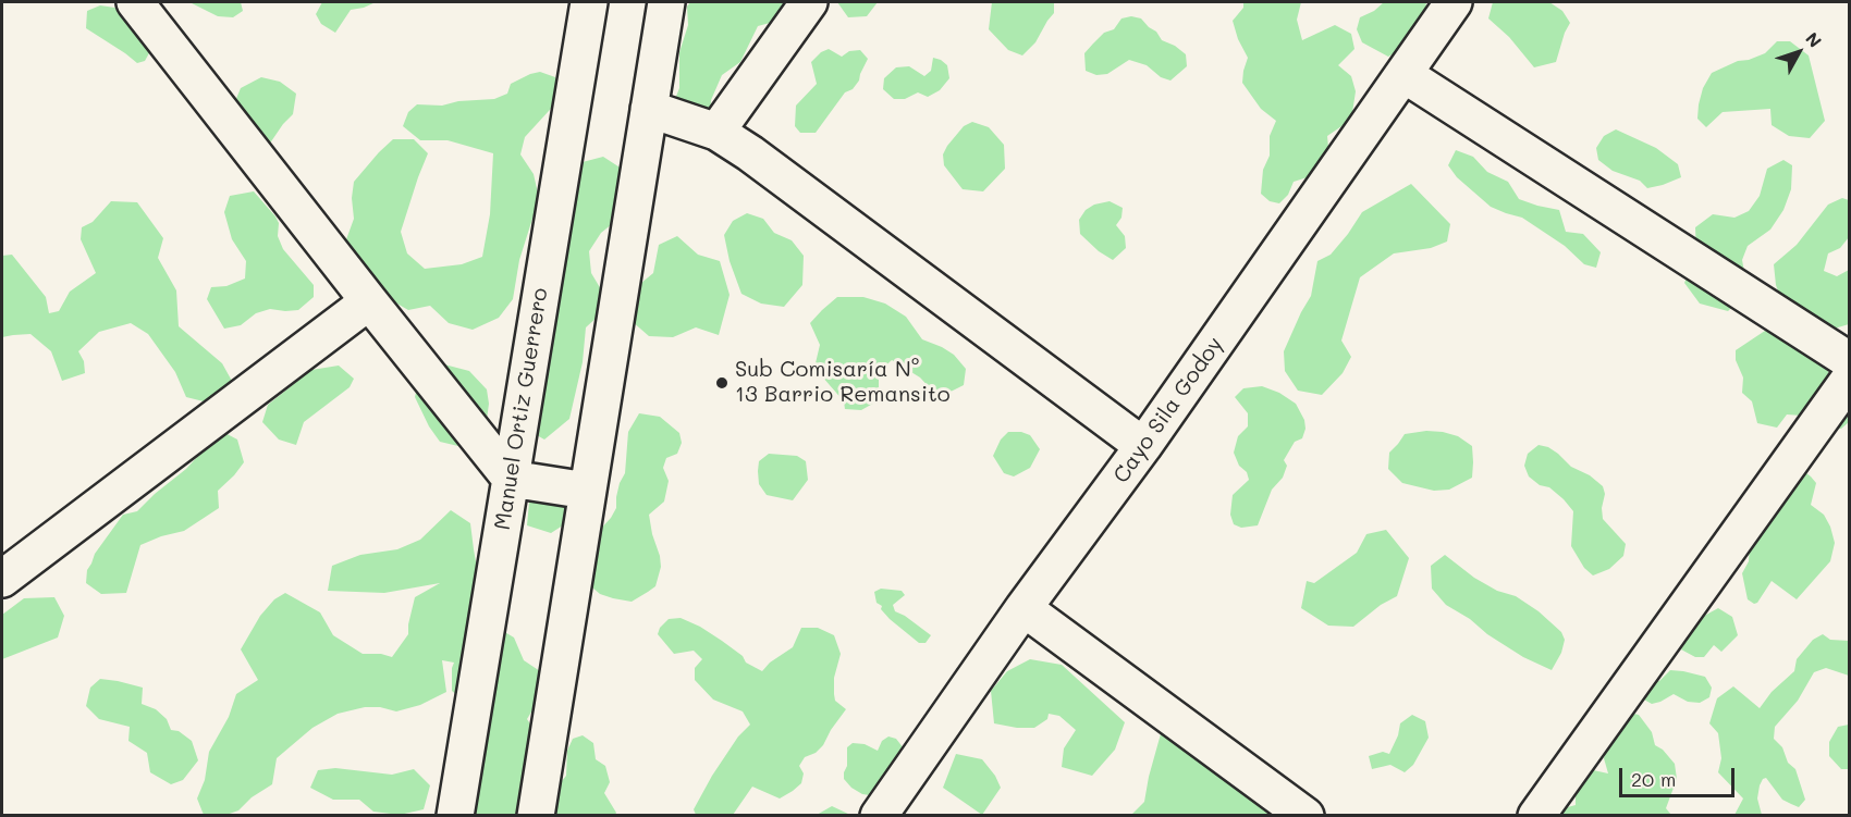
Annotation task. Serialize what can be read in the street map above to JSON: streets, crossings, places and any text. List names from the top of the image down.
{
  "streets": {
    "street": ["Manuel Ortiz Guerrero", "Cayo Sila Godoy"]
  },
  "places": ["Sub Comisaría N° 13 Barrio Remansito"],
  "scale_bar": "20 m",
  "north": "top right"
}
